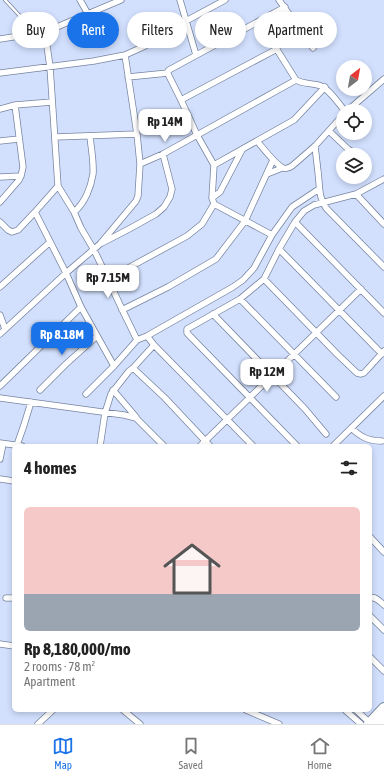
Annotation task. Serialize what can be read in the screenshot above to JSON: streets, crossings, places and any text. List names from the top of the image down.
{
  "north": "top right",
  "page": {
    "chip": [
      "Buy",
      "Rent",
      "Filters",
      "New",
      "Apartment"
    ],
    "price": [
      "Rp 14M",
      "Rp 7.15M",
      "Rp 8.18M",
      "Rp 12M"
    ],
    "heading": "4 homes",
    "list": [
      {
        "name": "Rp 8,180,000/mo",
        "note": "2 rooms · 78 m² · Apartment"
      }
    ],
    "tabs": ["Map", "Saved", "Home"]
  }
}
